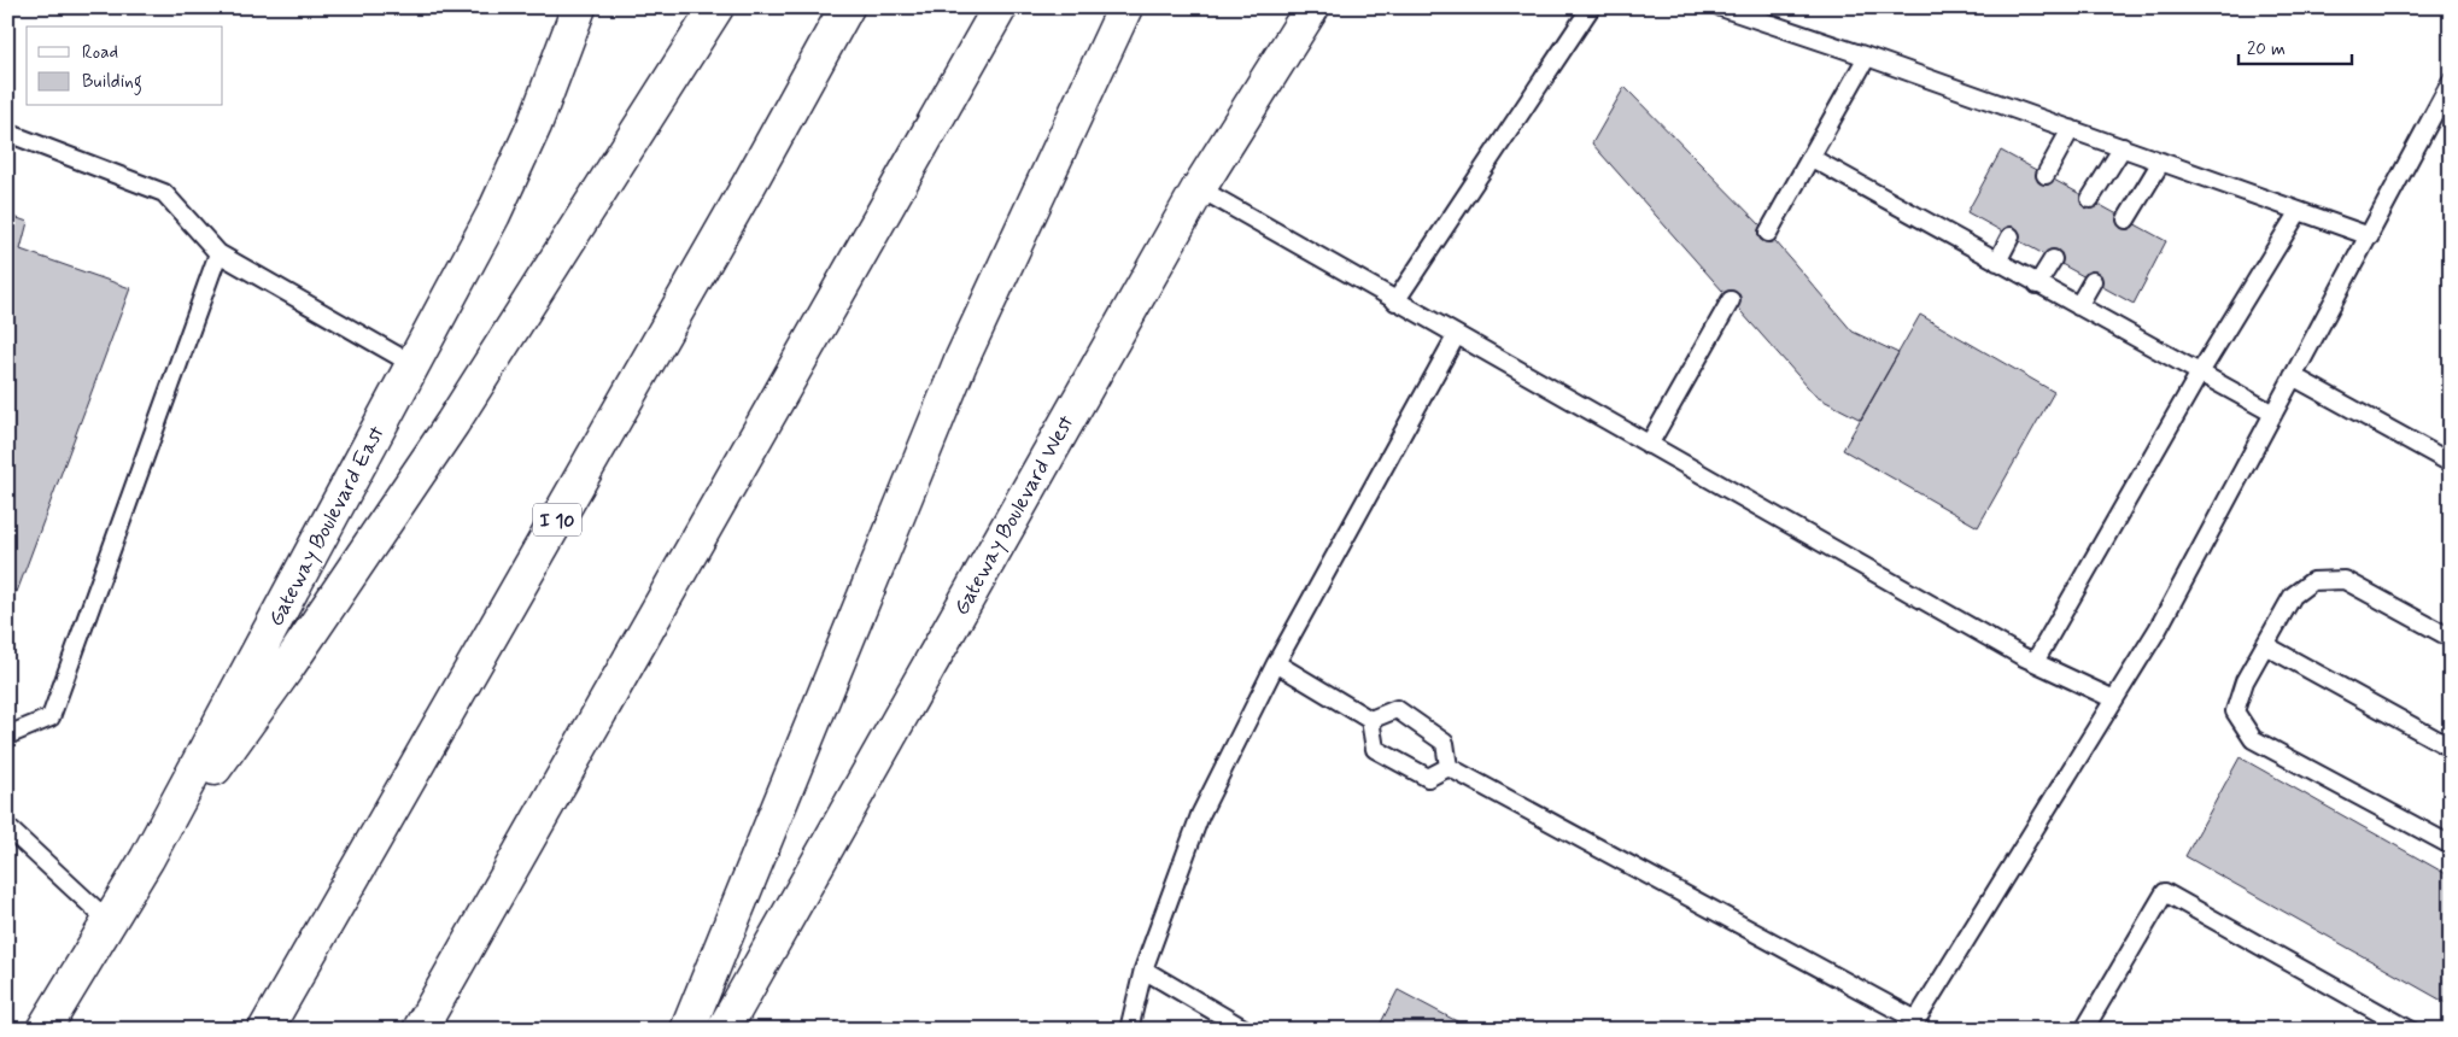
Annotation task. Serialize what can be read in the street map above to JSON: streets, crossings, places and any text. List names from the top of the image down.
{
  "streets": {
    "main road": ["Gateway Boulevard West", "I 10", "Gateway Boulevard East"]
  },
  "legend": ["Road", "Building"],
  "scale_bar": "20 m"
}
